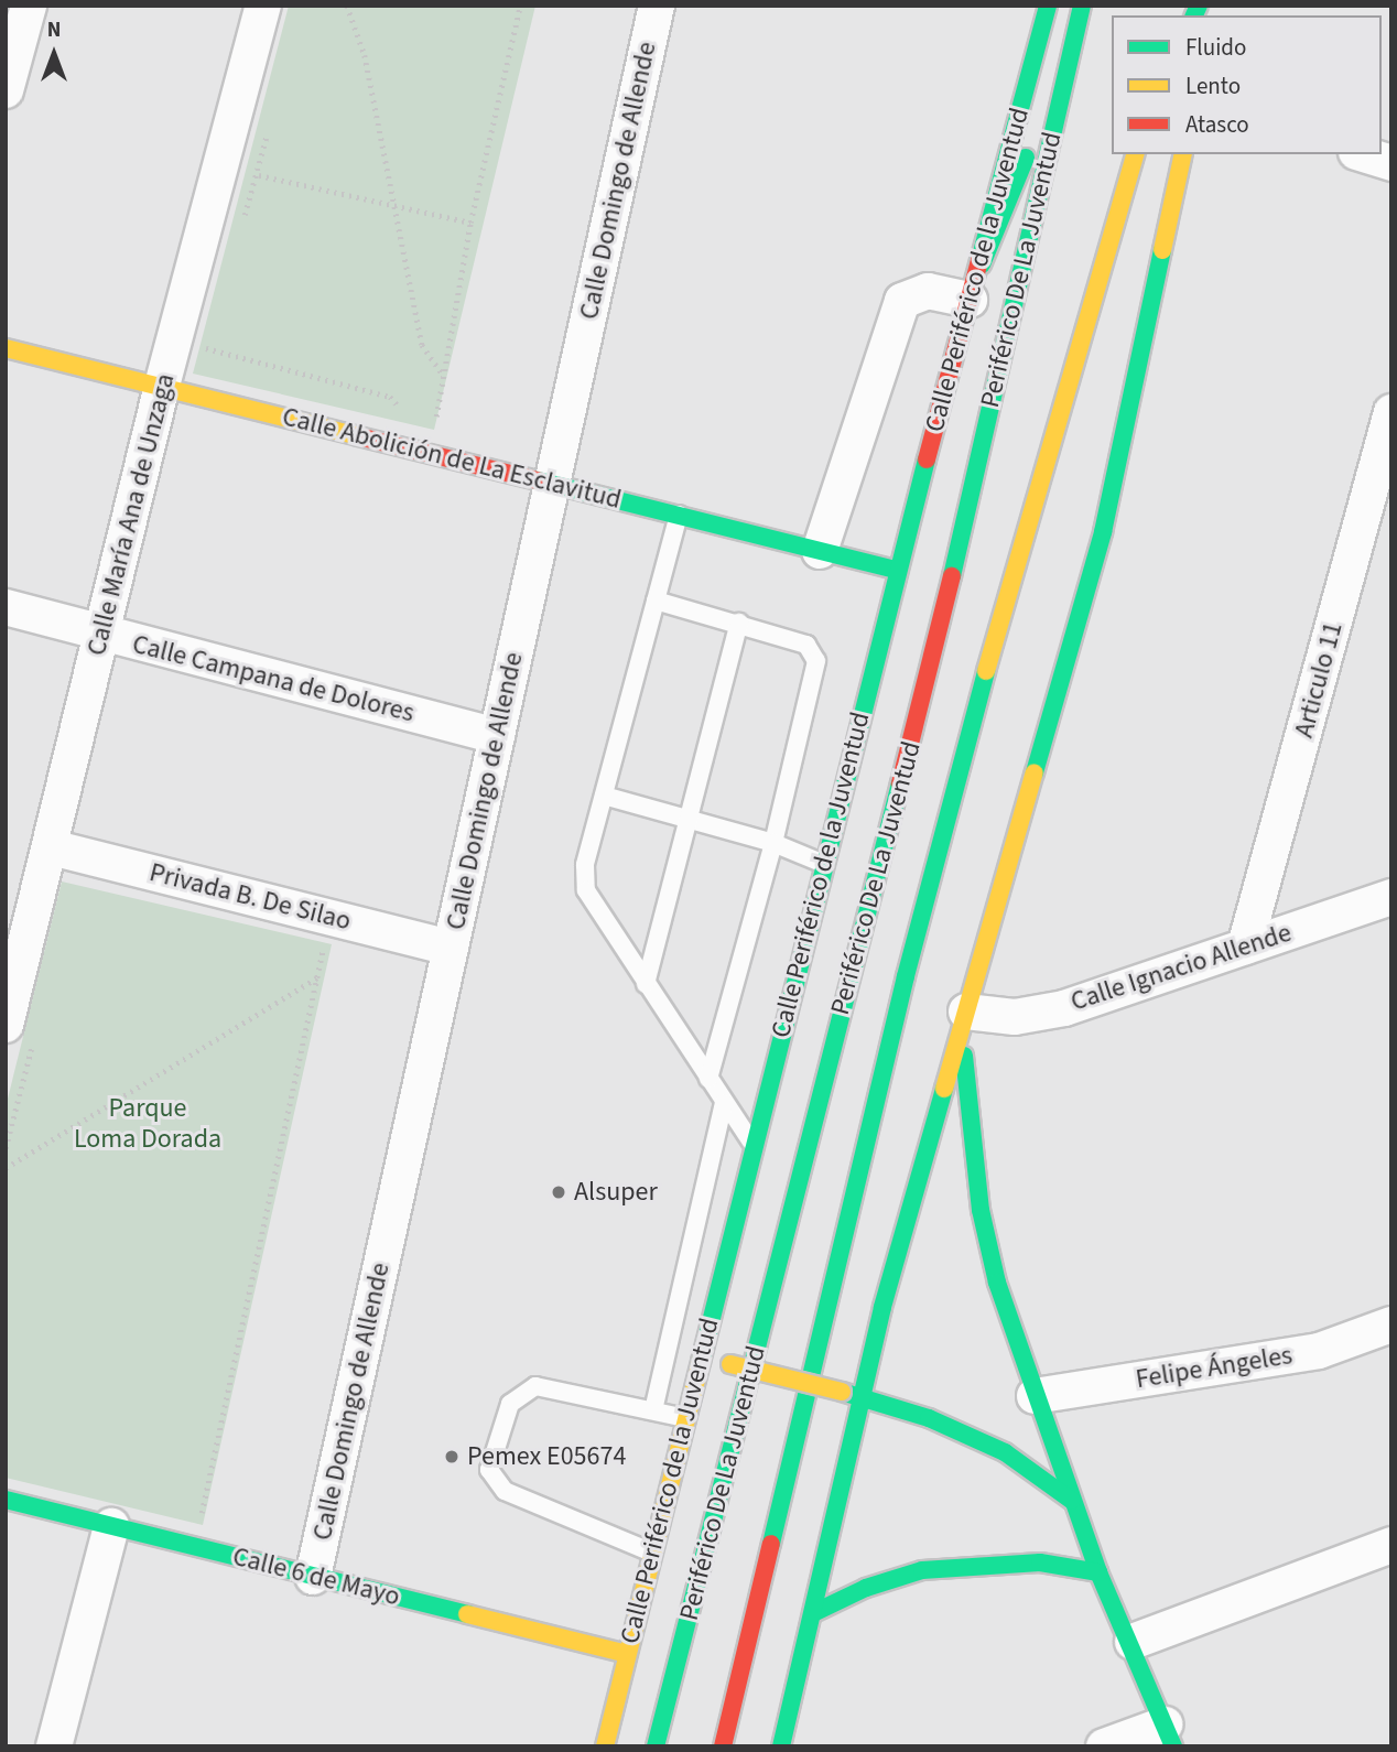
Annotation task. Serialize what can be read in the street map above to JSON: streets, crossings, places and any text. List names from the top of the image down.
{
  "streets": {
    "main road": [
      "Calle Periférico de la Juventud",
      "Periférico De La Juventud",
      "Calle Abolición de La Esclavitud",
      "Calle 6 de Mayo"
    ],
    "street": [
      "Calle Domingo de Allende",
      "Calle María Ana de Unzaga",
      "Calle Campana de Dolores",
      "Articulo 11",
      "Privada B. De Silao",
      "Calle Ignacio Allende",
      "Felipe Ángeles"
    ]
  },
  "crossings": [
    ["Calle Domingo de Allende", "Calle Abolición de La Esclavitud"],
    ["Calle Domingo de Allende", "Calle Campana de Dolores"],
    ["Calle Domingo de Allende", "Privada B. De Silao"],
    ["Calle Domingo de Allende", "Calle 6 de Mayo"],
    ["Calle Periférico de la Juventud", "Calle Abolición de La Esclavitud"],
    ["Calle Periférico de la Juventud", "Calle 6 de Mayo"],
    ["Calle Abolición de La Esclavitud", "Calle María Ana de Unzaga"],
    ["Calle María Ana de Unzaga", "Calle Campana de Dolores"],
    ["Calle María Ana de Unzaga", "Privada B. De Silao"],
    ["Articulo 11", "Calle Ignacio Allende"]
  ],
  "parks": ["Parque Loma Dorada"],
  "places": ["Alsuper", "Pemex E05674"],
  "legend": ["Fluido", "Lento", "Atasco"],
  "north": "top"
}
